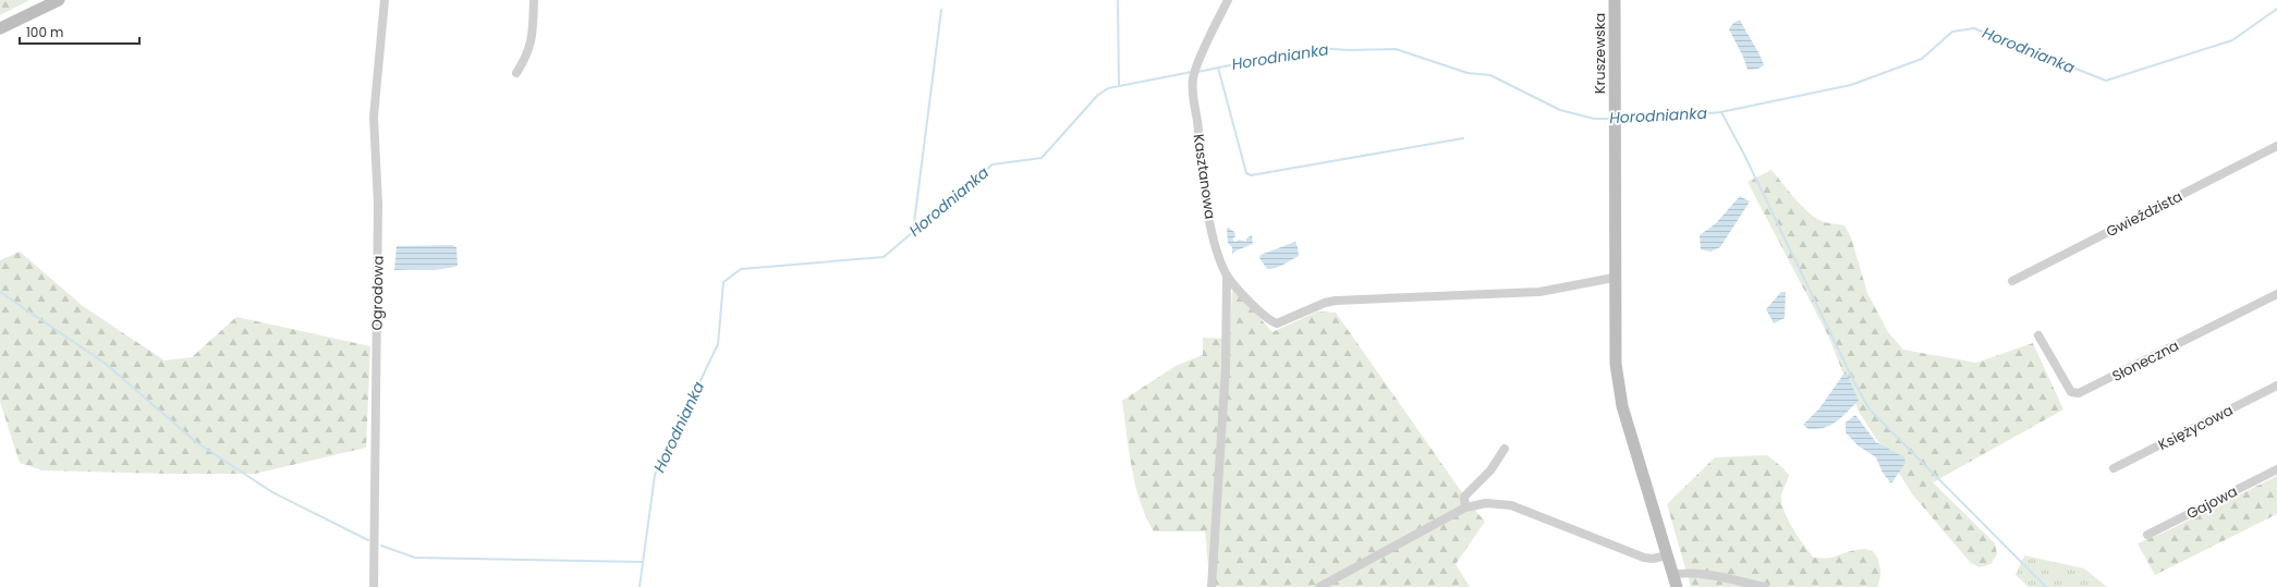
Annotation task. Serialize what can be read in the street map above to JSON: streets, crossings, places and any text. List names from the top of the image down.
{
  "streets": {
    "street": [
      "Kruszewska",
      "Kasztanowa",
      "Gwieździsta",
      "Ogrodowa",
      "Słoneczna",
      "Księżycowa",
      "Gajowa"
    ]
  },
  "water": ["Horodnianka"],
  "scale_bar": "100 m"
}
